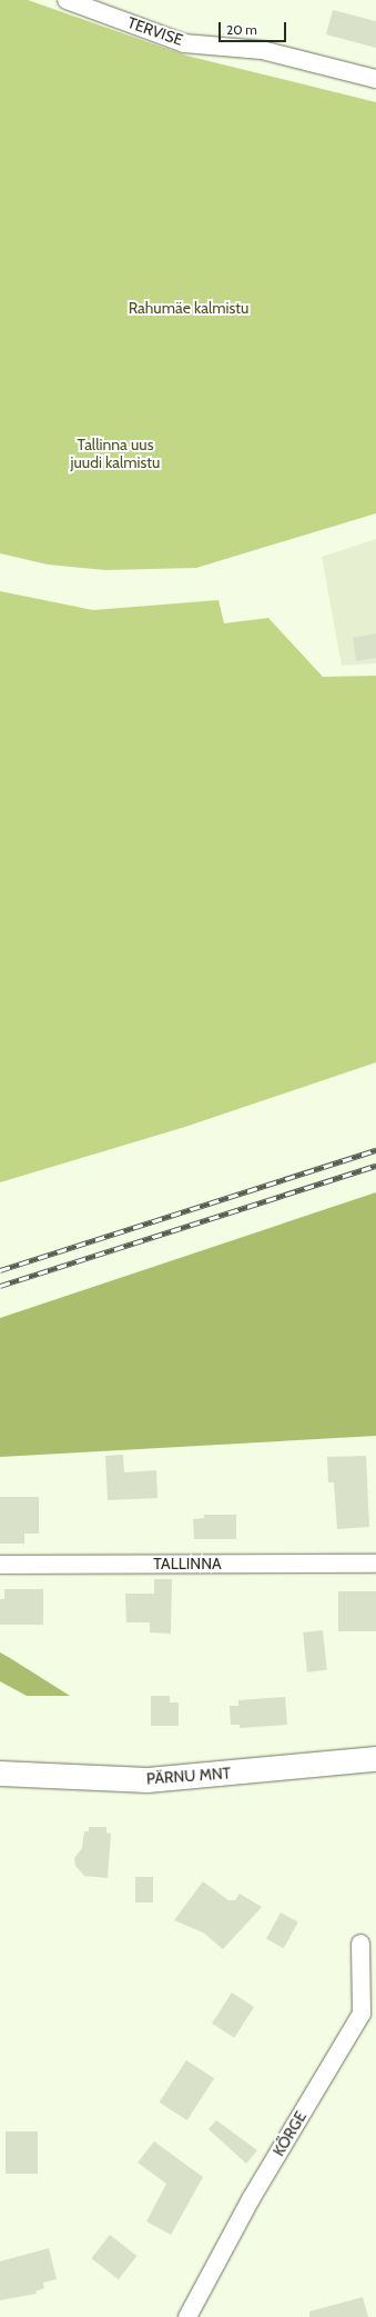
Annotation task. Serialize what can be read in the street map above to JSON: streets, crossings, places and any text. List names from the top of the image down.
{
  "streets": {
    "main road": ["PÄRNU MNT"],
    "street": ["TERVISE", "TALLINNA", "KÕRGE"]
  },
  "parks": ["Rahumäe kalmistu", "Tallinna uus juudi kalmistu"],
  "scale_bar": "20 m"
}
